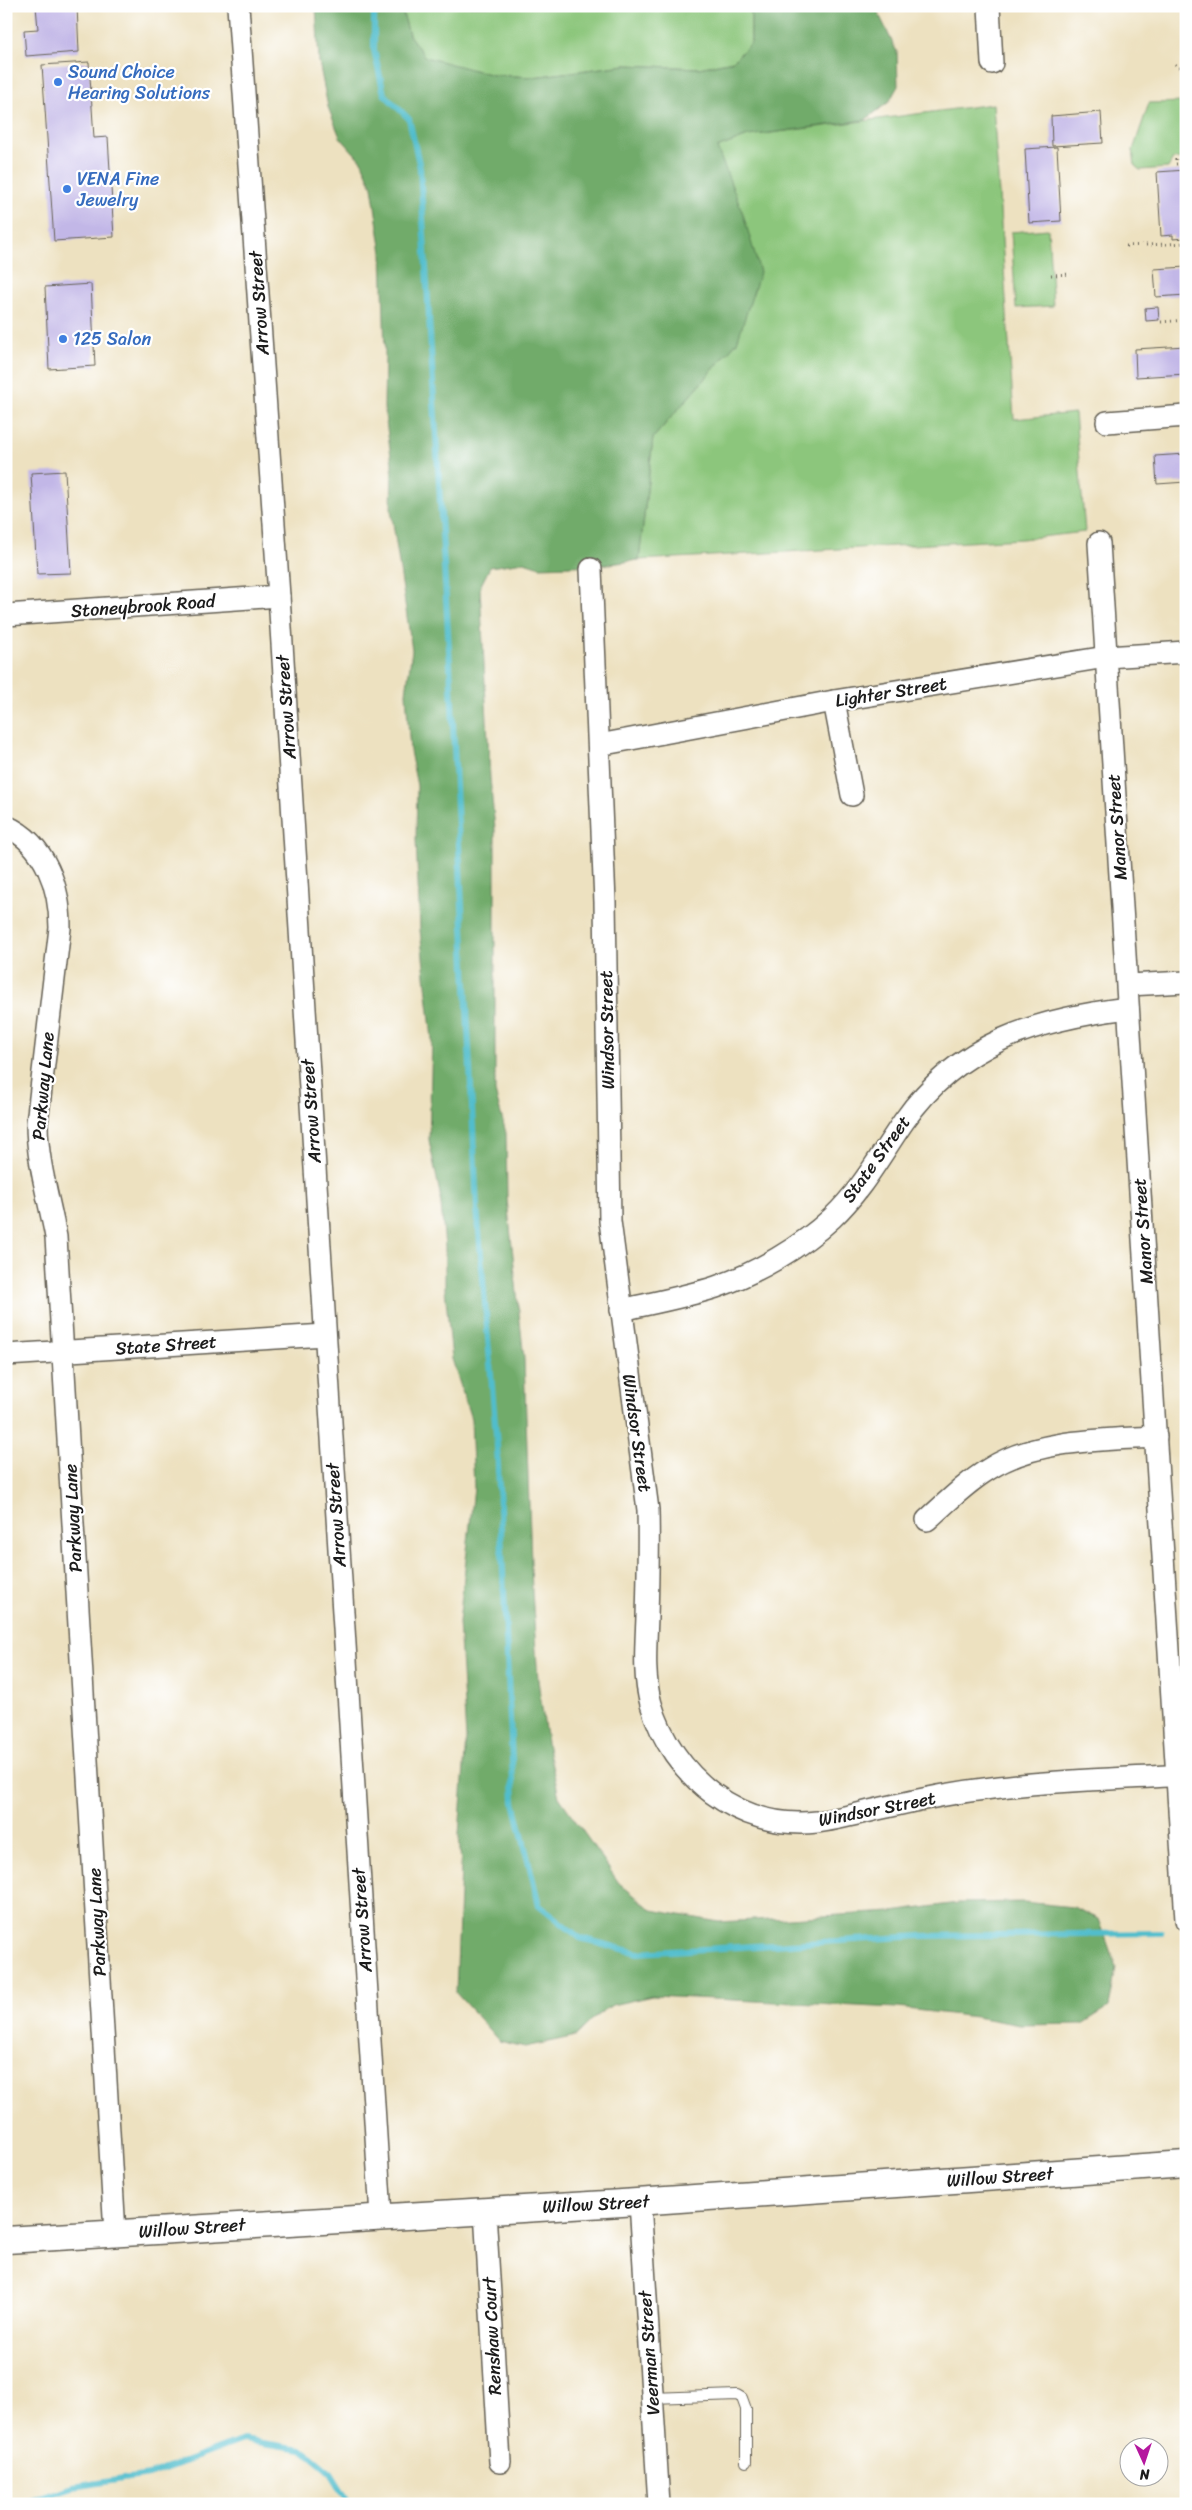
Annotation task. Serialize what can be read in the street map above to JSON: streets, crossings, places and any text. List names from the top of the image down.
{
  "streets": {
    "street": [
      "Arrow Street",
      "Stoneybrook Road",
      "Lighter Street",
      "Manor Street",
      "Windsor Street",
      "Parkway Lane",
      "State Street",
      "Willow Street",
      "Renshaw Court",
      "Veerman Street"
    ]
  },
  "crossings": [
    ["Arrow Street", "Stoneybrook Road"],
    ["Arrow Street", "State Street"],
    ["Arrow Street", "Willow Street"],
    ["Lighter Street", "Manor Street"],
    ["Lighter Street", "Windsor Street"],
    ["Manor Street", "Windsor Street"],
    ["Manor Street", "State Street"],
    ["Windsor Street", "State Street"],
    ["Parkway Lane", "State Street"],
    ["Parkway Lane", "Willow Street"],
    ["Willow Street", "Renshaw Court"],
    ["Willow Street", "Veerman Street"]
  ],
  "places": ["Sound Choice Hearing Solutions", "VENA Fine Jewelry", "125 Salon"],
  "north": "bottom"
}
